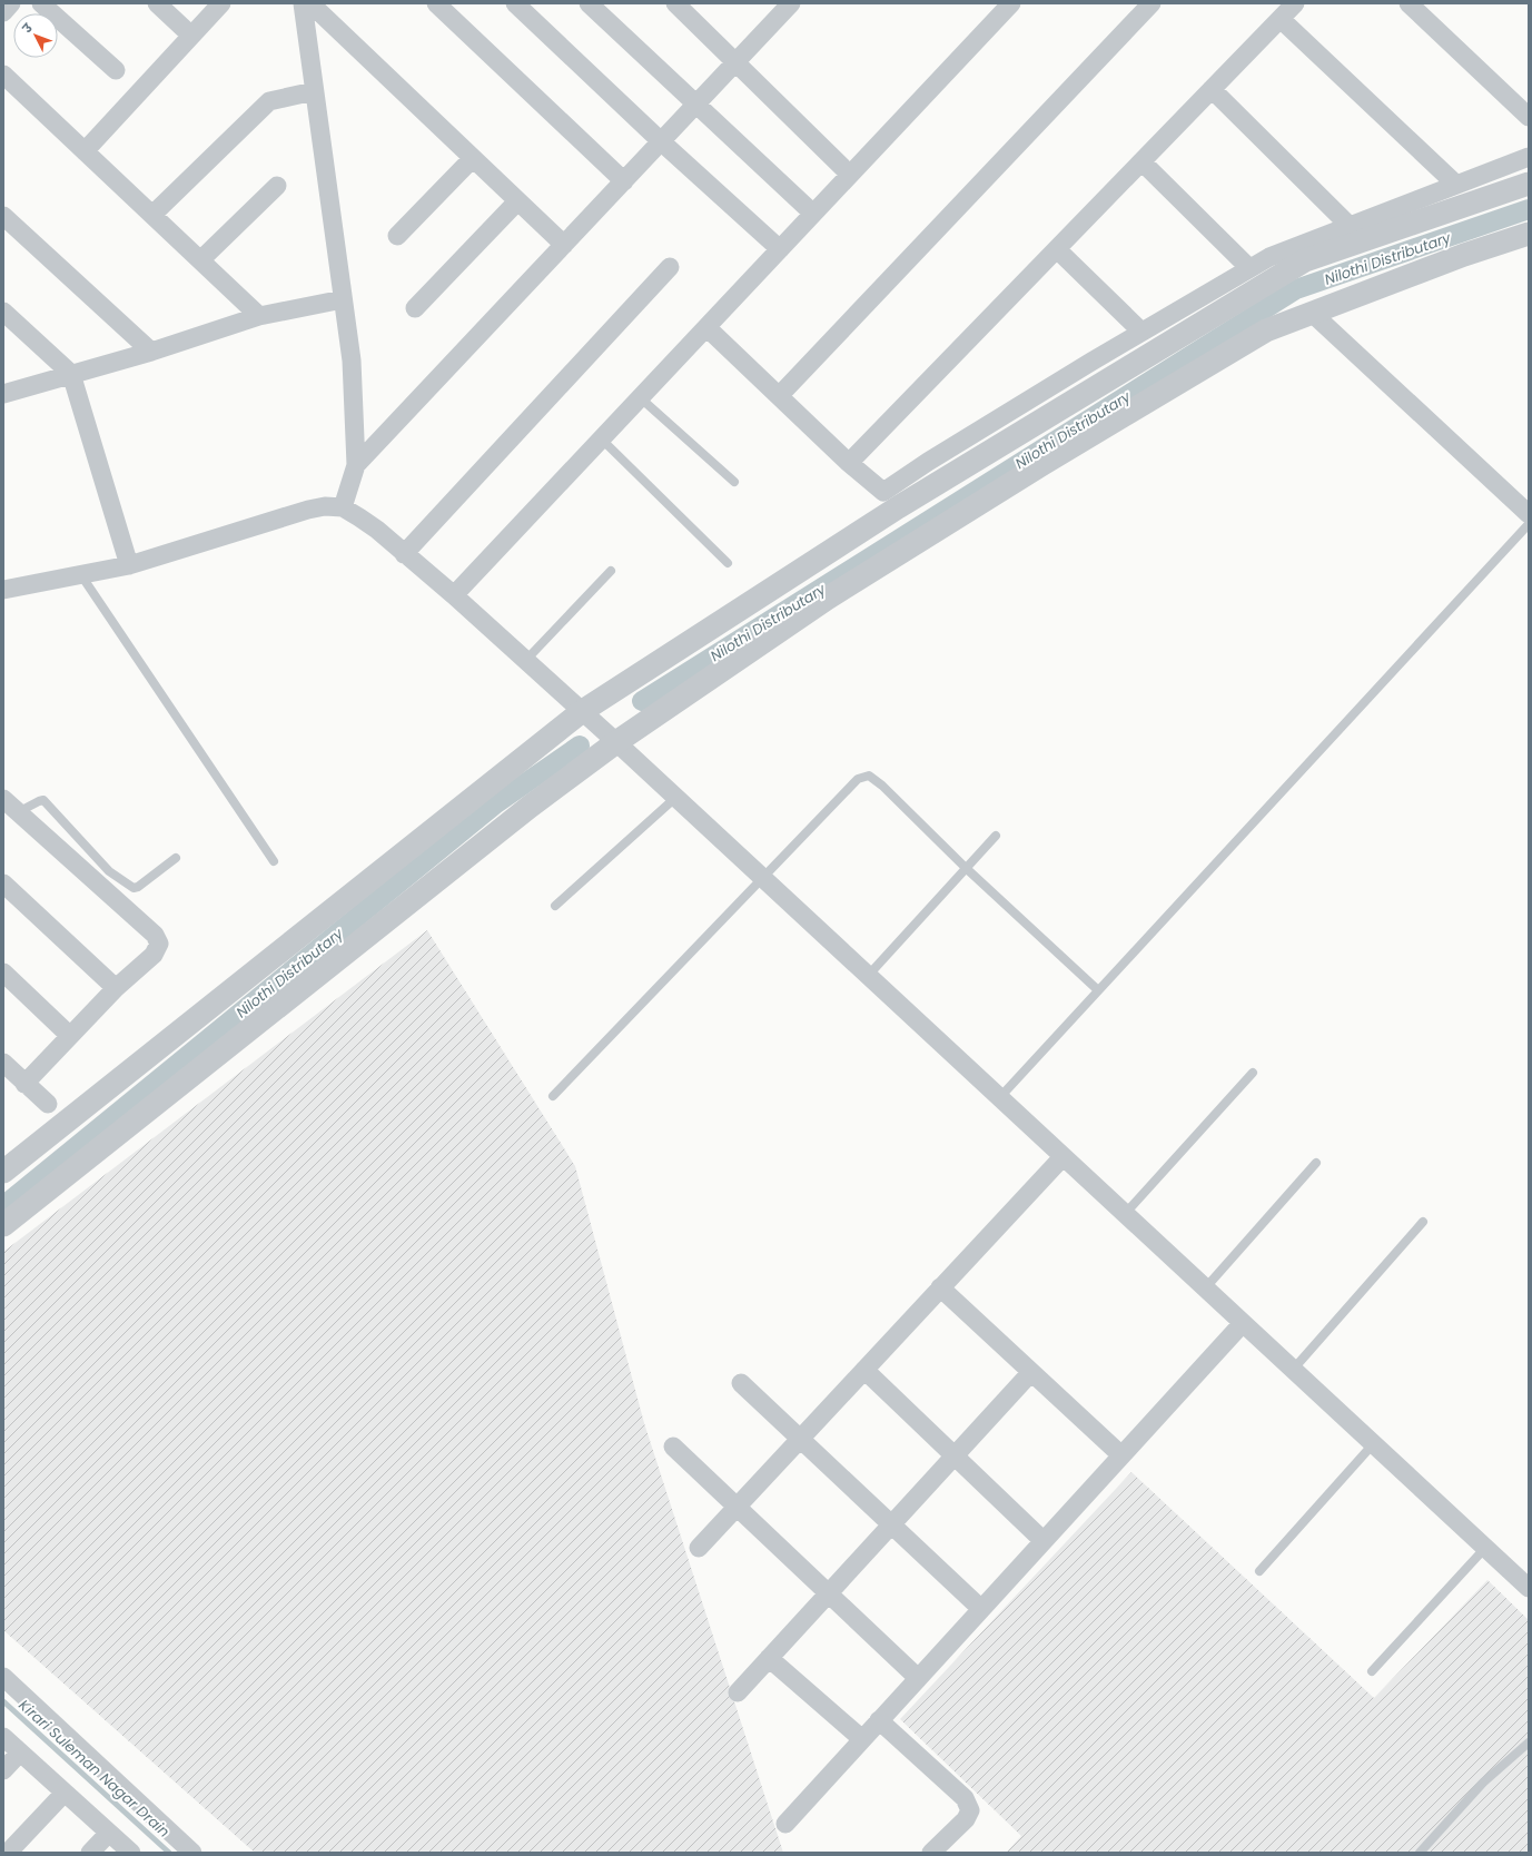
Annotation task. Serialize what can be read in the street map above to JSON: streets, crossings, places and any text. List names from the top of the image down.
{
  "water": ["Nilothi Distributary", "Kirari Suleman Nagar Drain"],
  "north": "top left"
}
